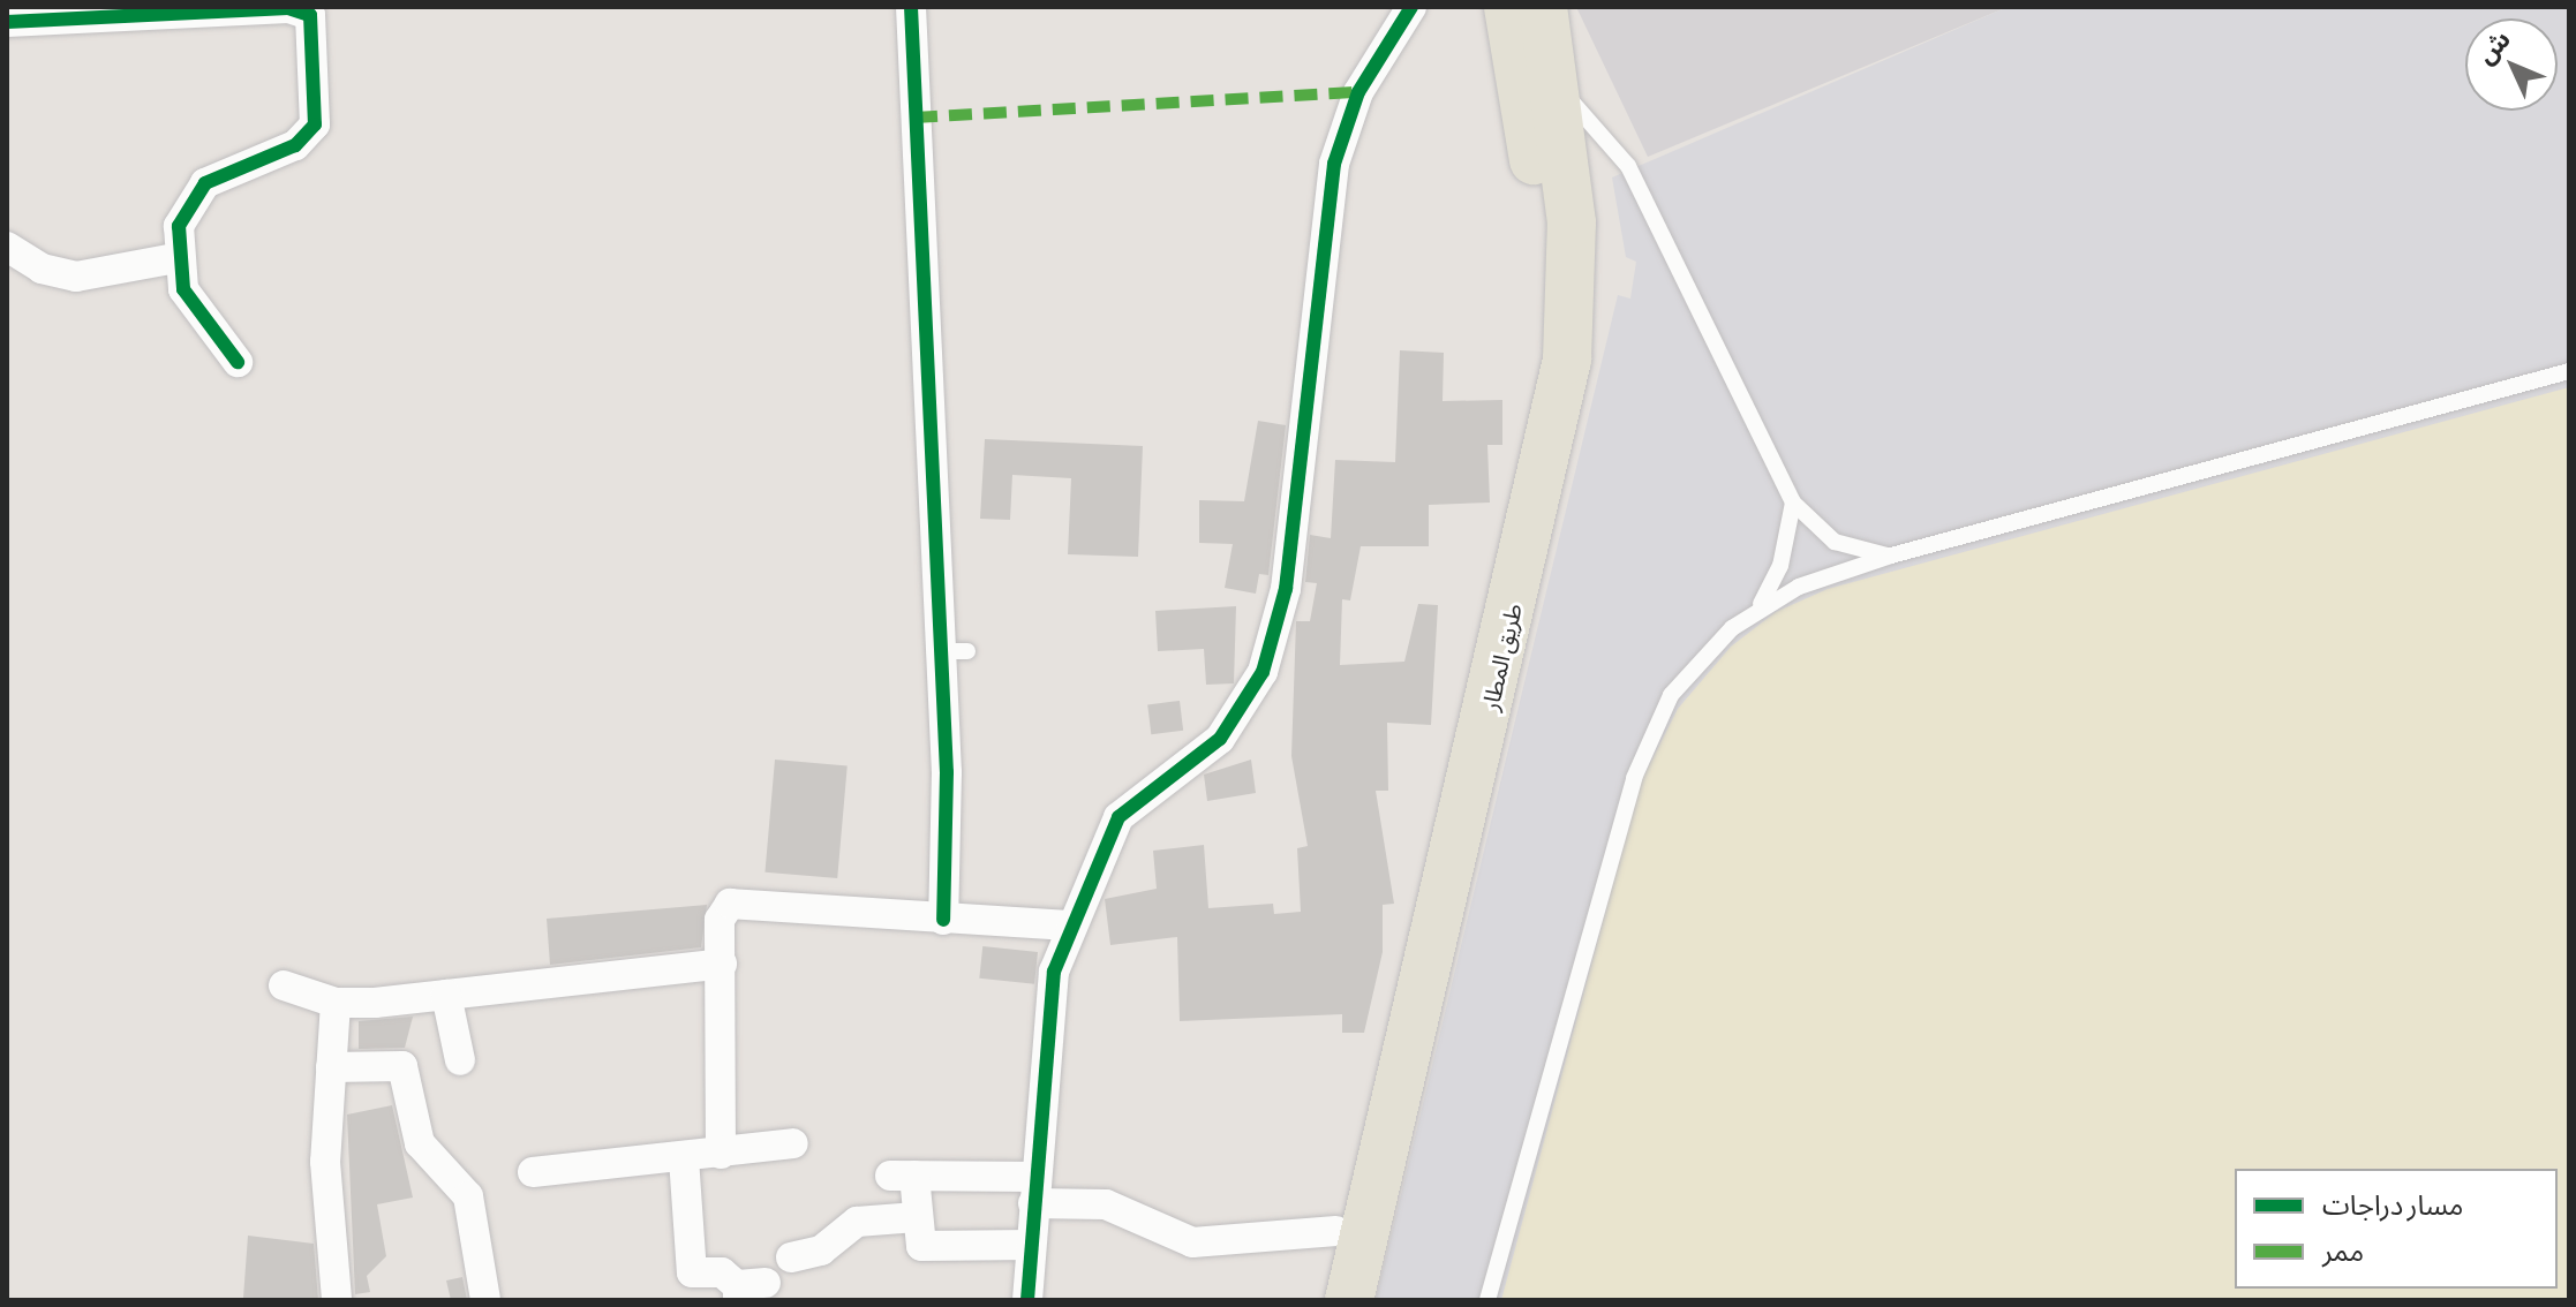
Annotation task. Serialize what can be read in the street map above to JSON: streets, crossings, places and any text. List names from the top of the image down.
{
  "streets": {
    "main road": ["طريق المطار"]
  },
  "legend": ["مسار دراجات", "ممر"],
  "north": "top left"
}
